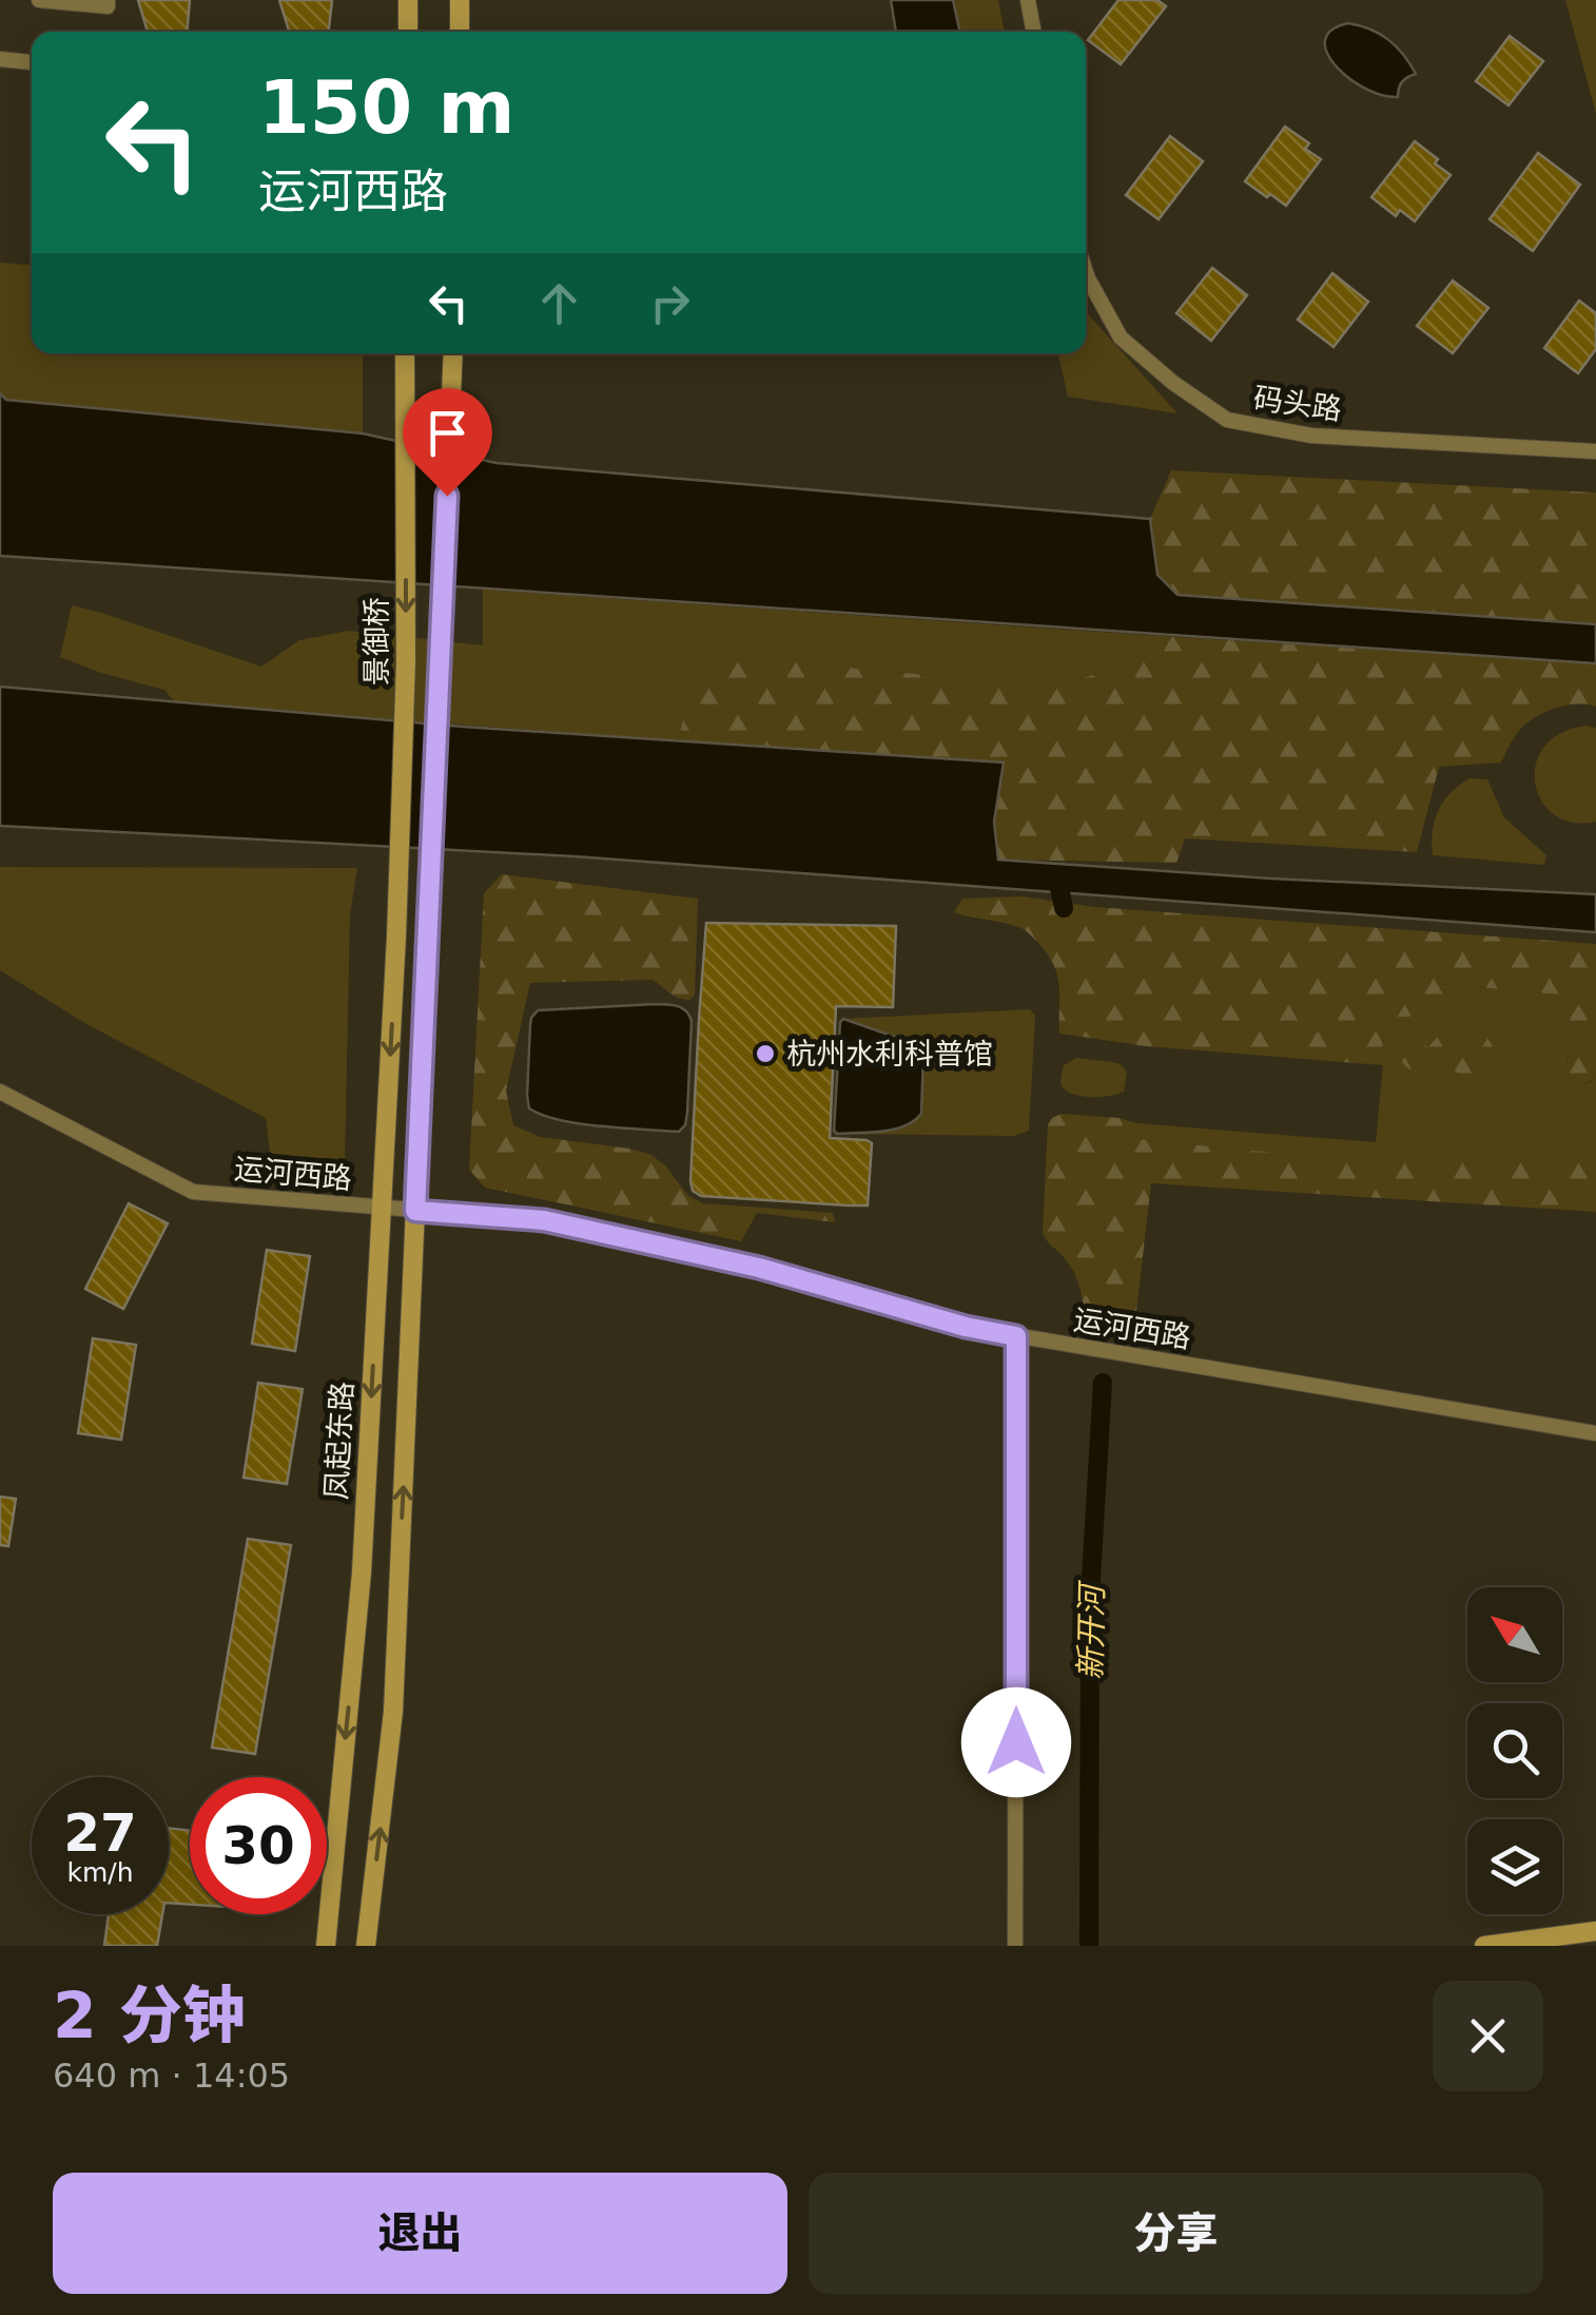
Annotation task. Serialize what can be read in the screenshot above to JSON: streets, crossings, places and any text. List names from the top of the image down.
{
  "streets": {
    "main road": ["景御桥", "凤起东路"],
    "street": ["码头路", "运河西路"]
  },
  "crossings": [
    ["景御桥", "凤起东路"],
    ["运河西路", "凤起东路"]
  ],
  "water": ["新开河"],
  "places": ["杭州水利科普馆"],
  "north": "top left",
  "page": {
    "turn": ["150 m", "运河西路"],
    "speed": "27 km/h",
    "limit": "30",
    "heading": ["2 分钟", "640 m · 14:05"],
    "buttons": ["退出", "分享"]
  }
}
